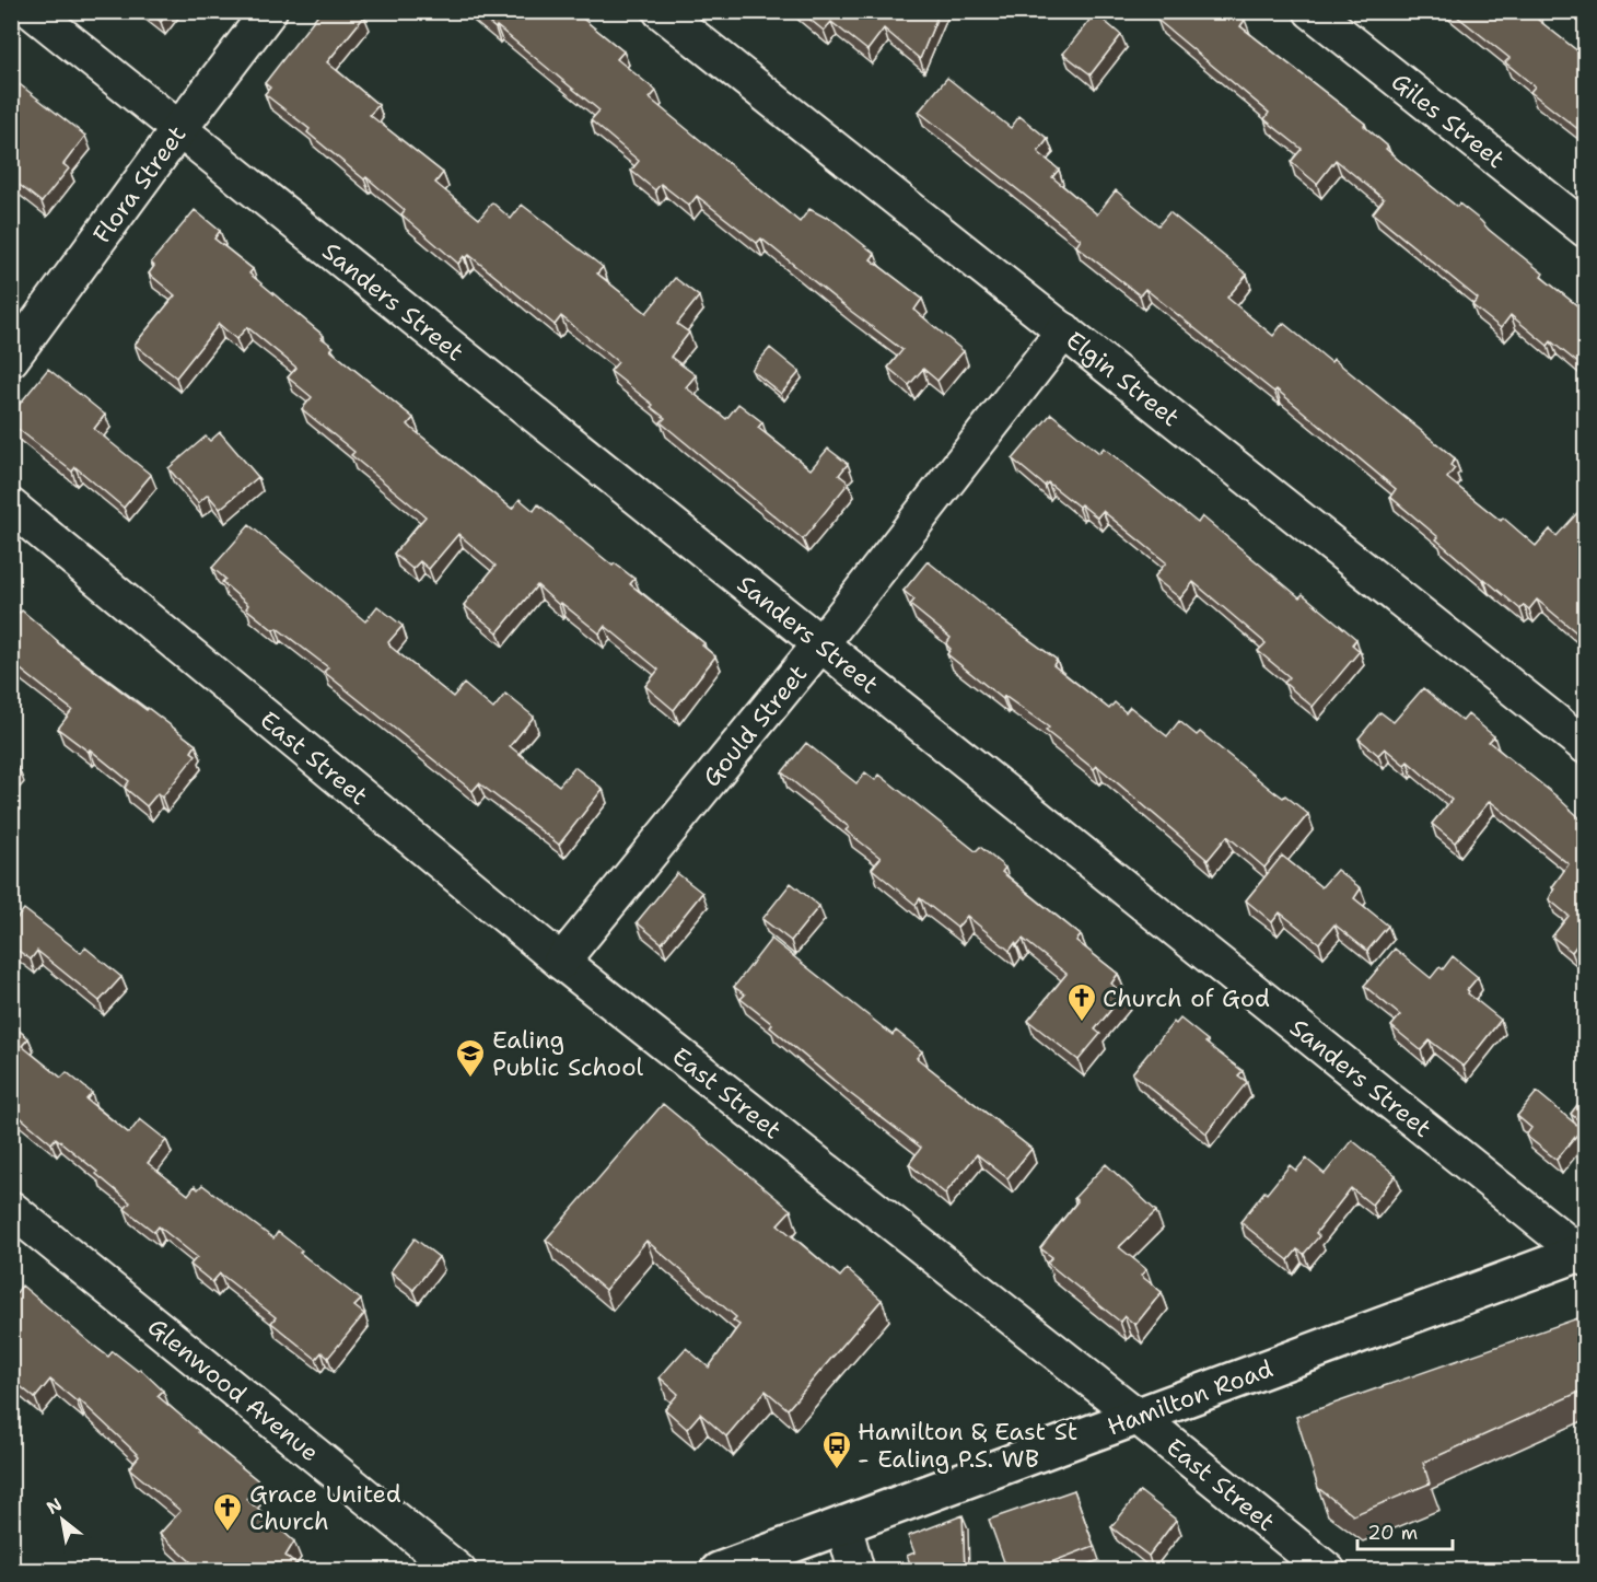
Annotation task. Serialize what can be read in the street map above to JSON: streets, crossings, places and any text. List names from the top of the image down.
{
  "streets": {
    "main road": ["Hamilton Road"],
    "street": [
      "Giles Street",
      "Flora Street",
      "Sanders Street",
      "Elgin Street",
      "Gould Street",
      "East Street",
      "Glenwood Avenue"
    ]
  },
  "crossings": [
    ["Flora Street", "Sanders Street"],
    ["Sanders Street", "Gould Street"],
    ["Sanders Street", "Hamilton Road"],
    ["Elgin Street", "Gould Street"],
    ["Gould Street", "East Street"],
    ["East Street", "Hamilton Road"]
  ],
  "places": {
    "church": ["Church of God", "Grace United Church"],
    "school or university": ["Ealing Public School"],
    "bus stop": ["Hamilton & East St - Ealing P.S. WB"]
  },
  "scale_bar": "20 m",
  "north": "top left"
}
